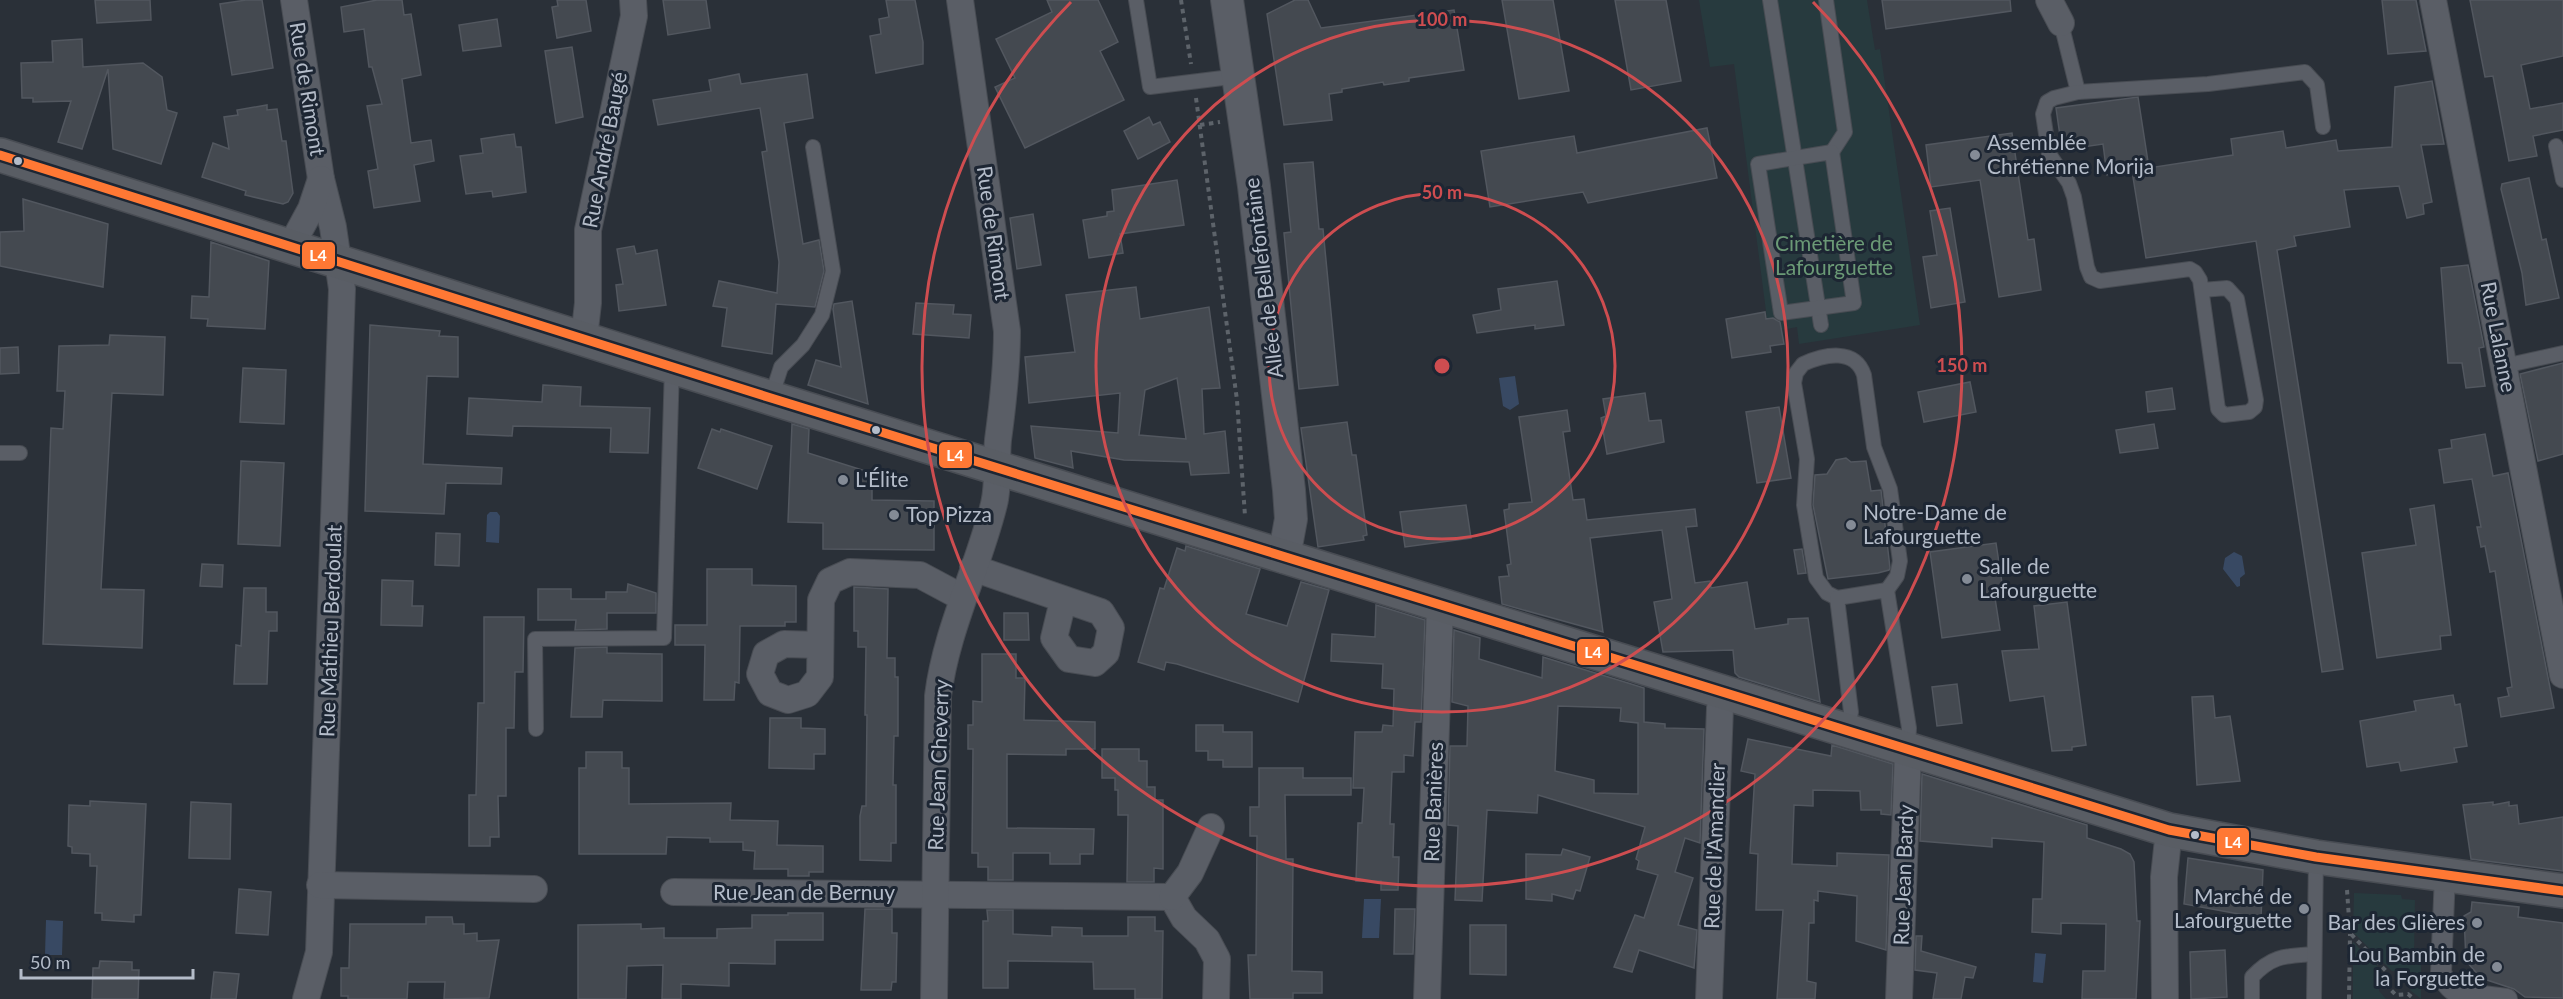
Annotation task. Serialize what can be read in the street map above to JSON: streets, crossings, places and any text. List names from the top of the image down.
{
  "streets": {
    "street": [
      "Rue de Rimont",
      "Rue André Baugé",
      "Allée de Bellefontaine",
      "Rue Lalanne",
      "Rue Mathieu Berdoulat",
      "Rue Jean Cheverry",
      "Rue Banières",
      "Rue de l'Amandier",
      "Rue Jean Bardy",
      "Rue Jean de Bernuy"
    ]
  },
  "crossings": [
    ["Rue de Rimont", "Rue Mathieu Berdoulat"],
    ["Rue de Rimont", "Rue Jean Cheverry"],
    ["Rue Jean Cheverry", "Rue Jean de Bernuy"]
  ],
  "parks": ["Cimetière de Lafourguette"],
  "places": [
    "Assemblée Chrétienne Morija",
    "L'Élite",
    "Top Pizza",
    "Notre-Dame de Lafourguette",
    "Salle de Lafourguette",
    "Marché de Lafourguette",
    "Bar des Glières",
    "Lou Bambin de la Forguette"
  ],
  "lines": ["transit line L4"],
  "scale_bar": "50 m",
  "rings": ["100 m", "50 m", "150 m"]
}
